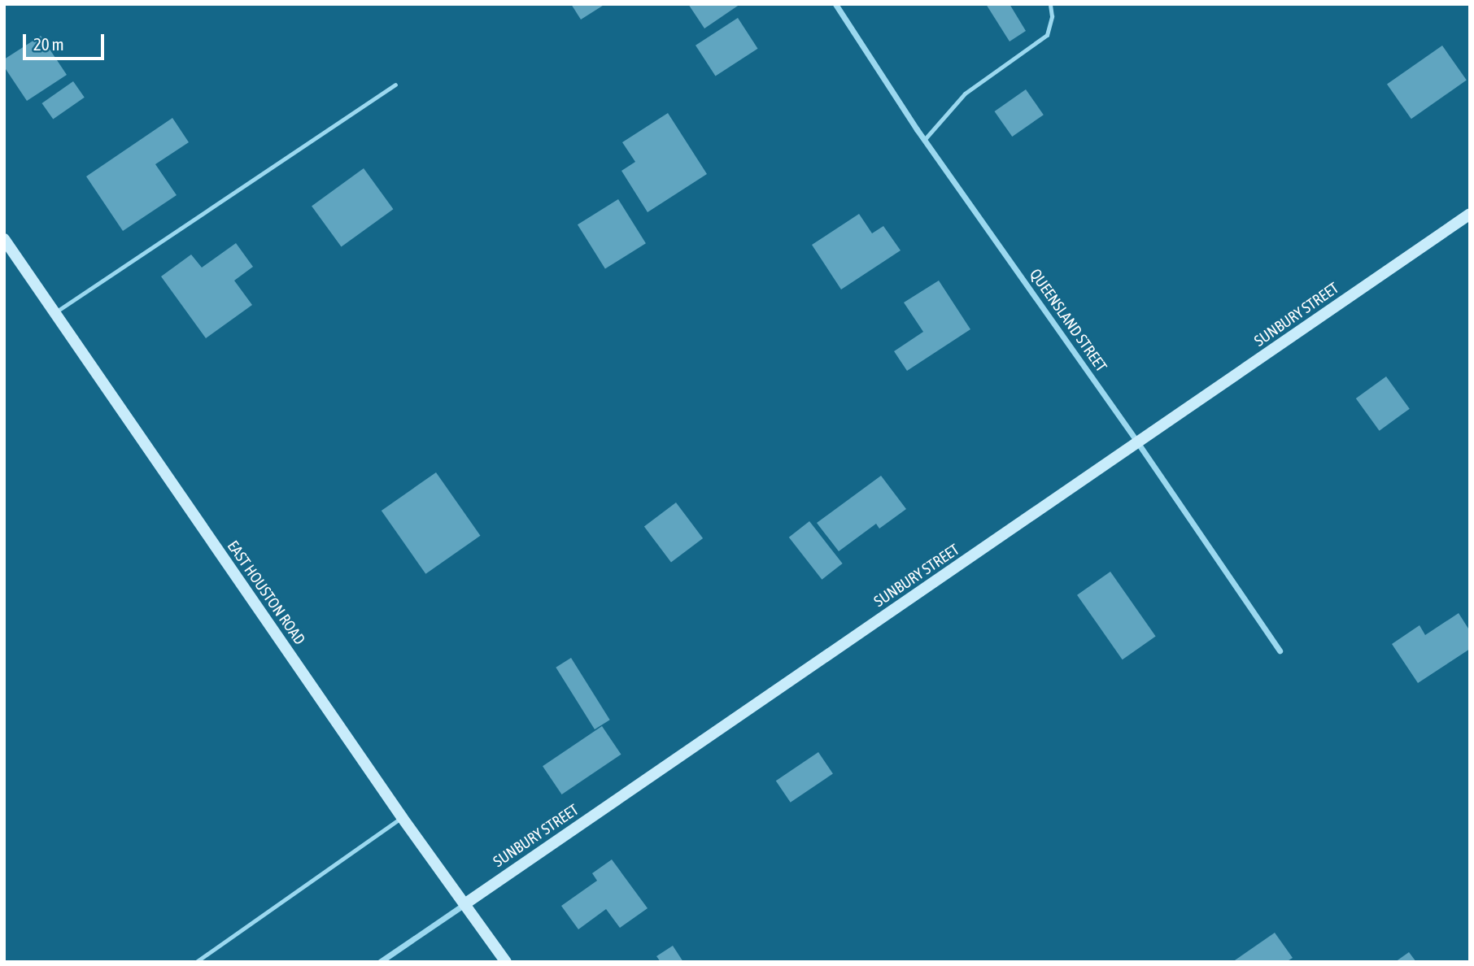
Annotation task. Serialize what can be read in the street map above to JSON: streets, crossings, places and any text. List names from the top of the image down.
{
  "streets": {
    "street": ["SUNBURY STREET", "QUEENSLAND STREET", "EAST HOUSTON ROAD"]
  },
  "crossings": [
    ["SUNBURY STREET", "QUEENSLAND STREET"],
    ["SUNBURY STREET", "EAST HOUSTON ROAD"]
  ],
  "scale_bar": "20 m"
}
